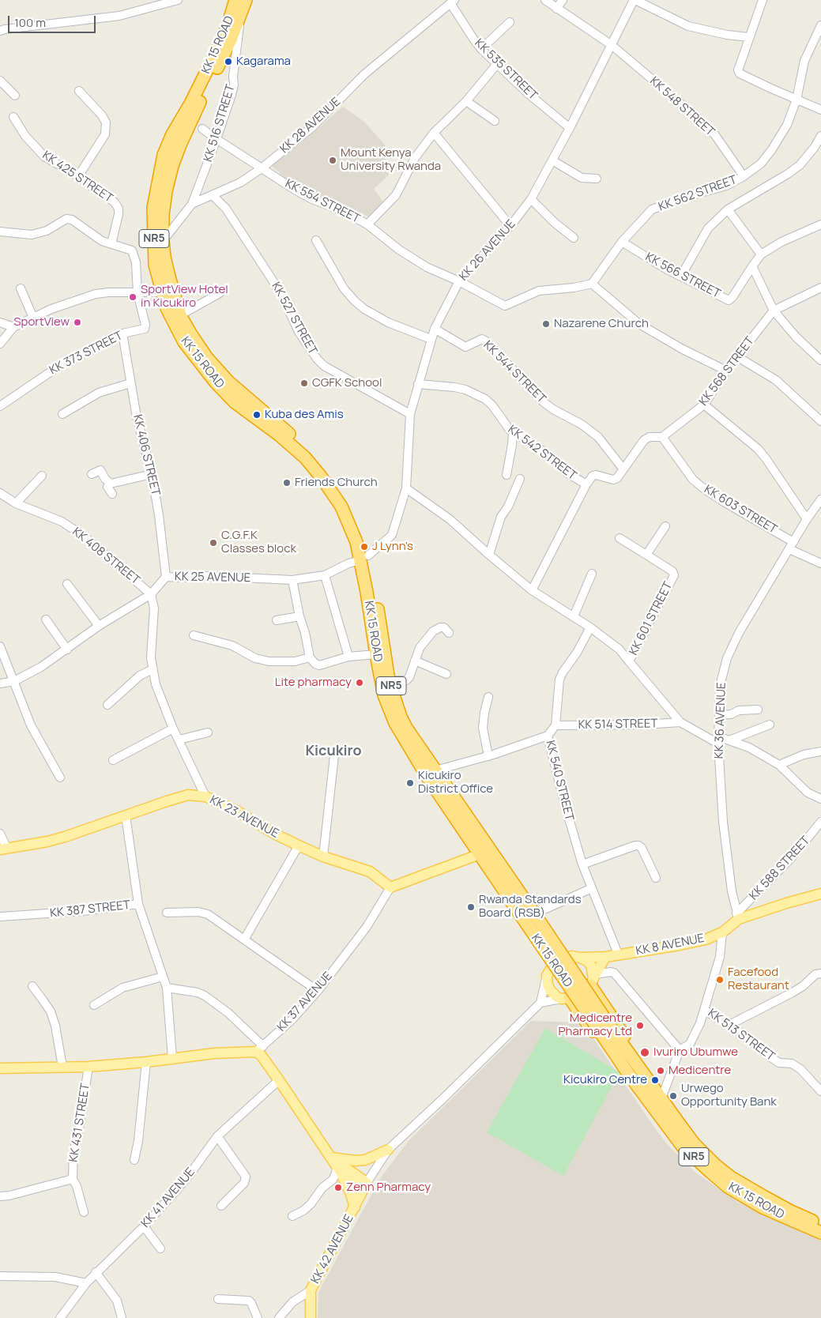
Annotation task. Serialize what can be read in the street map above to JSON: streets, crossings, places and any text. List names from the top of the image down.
{
  "streets": {
    "highway": ["KK 15 ROAD", "NR5"],
    "main road": ["KK 23 AVENUE", "KK 8 AVENUE", "KK 42 AVENUE"],
    "street": [
      "KK 535 STREET",
      "KK 548 STREET",
      "KK 516 STREET",
      "KK 28 AVENUE",
      "KK 425 STREET",
      "KK 562 STREET",
      "KK 554 STREET",
      "KK 26 AVENUE",
      "KK 566 STREET",
      "KK 527 STREET",
      "KK 373 STREET",
      "KK 568 STREET",
      "KK 544 STREET",
      "KK 542 STREET",
      "KK 406 STREET",
      "KK 603 STREET",
      "KK 408 STREET",
      "KK 25 AVENUE",
      "KK 601 STREET",
      "KK 36 AVENUE",
      "KK 514 STREET",
      "KK 540 STREET",
      "KK 588 STREET",
      "KK 387 STREET",
      "KK 37 AVENUE",
      "KK 513 STREET",
      "KK 431 STREET",
      "KK 41 AVENUE"
    ]
  },
  "crossings": [
    ["KK 15 ROAD", "KK 516 STREET"],
    ["KK 15 ROAD", "KK 28 AVENUE"],
    ["KK 15 ROAD", "KK 26 AVENUE"],
    ["KK 15 ROAD", "KK 25 AVENUE"],
    ["KK 535 STREET", "KK 28 AVENUE"],
    ["KK 535 STREET", "KK 554 STREET"],
    ["KK 535 STREET", "KK 26 AVENUE"],
    ["KK 548 STREET", "KK 562 STREET"],
    ["KK 548 STREET", "KK 26 AVENUE"],
    ["KK 516 STREET", "KK 28 AVENUE"],
    ["KK 516 STREET", "KK 554 STREET"],
    ["KK 28 AVENUE", "KK 554 STREET"],
    ["KK 28 AVENUE", "KK 527 STREET"],
    ["KK 562 STREET", "KK 566 STREET"],
    ["KK 26 AVENUE", "KK 527 STREET"],
    ["KK 26 AVENUE", "KK 544 STREET"],
    ["KK 26 AVENUE", "KK 542 STREET"],
    ["KK 26 AVENUE", "KK 25 AVENUE"],
    ["KK 373 STREET", "KK 406 STREET"],
    ["KK 568 STREET", "KK 544 STREET"],
    ["KK 568 STREET", "KK 542 STREET"],
    ["KK 568 STREET", "KK 603 STREET"],
    ["KK 406 STREET", "KK 25 AVENUE"],
    ["KK 603 STREET", "KK 36 AVENUE"],
    ["KK 408 STREET", "KK 25 AVENUE"],
    ["KK 601 STREET", "KK 36 AVENUE"],
    ["KK 601 STREET", "KK 514 STREET"],
    ["KK 601 STREET", "KK 540 STREET"],
    ["KK 36 AVENUE", "KK 588 STREET"],
    ["KK 36 AVENUE", "KK 8 AVENUE"],
    ["KK 514 STREET", "KK 540 STREET"],
    ["KK 540 STREET", "KK 8 AVENUE"],
    ["KK 23 AVENUE", "KK 387 STREET"],
    ["KK 23 AVENUE", "KK 37 AVENUE"],
    ["KK 588 STREET", "KK 8 AVENUE"],
    ["KK 8 AVENUE", "KK 513 STREET"]
  ],
  "districts": ["Kicukiro"],
  "places": [
    "Kagarama",
    "Mount Kenya University Rwanda",
    "SportView Hotel in Kicukiro",
    "SportView",
    "Nazarene Church",
    "CGFK School",
    "Kuba des Amis",
    "Friends Church",
    "C.G.F.K Classes block",
    "J Lynn's",
    "Lite pharmacy",
    "Kicukiro District Office",
    "Rwanda Standards Board (RSB)",
    "Facefood Restaurant",
    "Medicentre Pharmacy Ltd",
    "Ivuriro Ubumwe",
    "Medicentre",
    "Kicukiro Centre",
    "Urwego Opportunity Bank",
    "Zenn Pharmacy"
  ],
  "scale_bar": "100 m"
}
